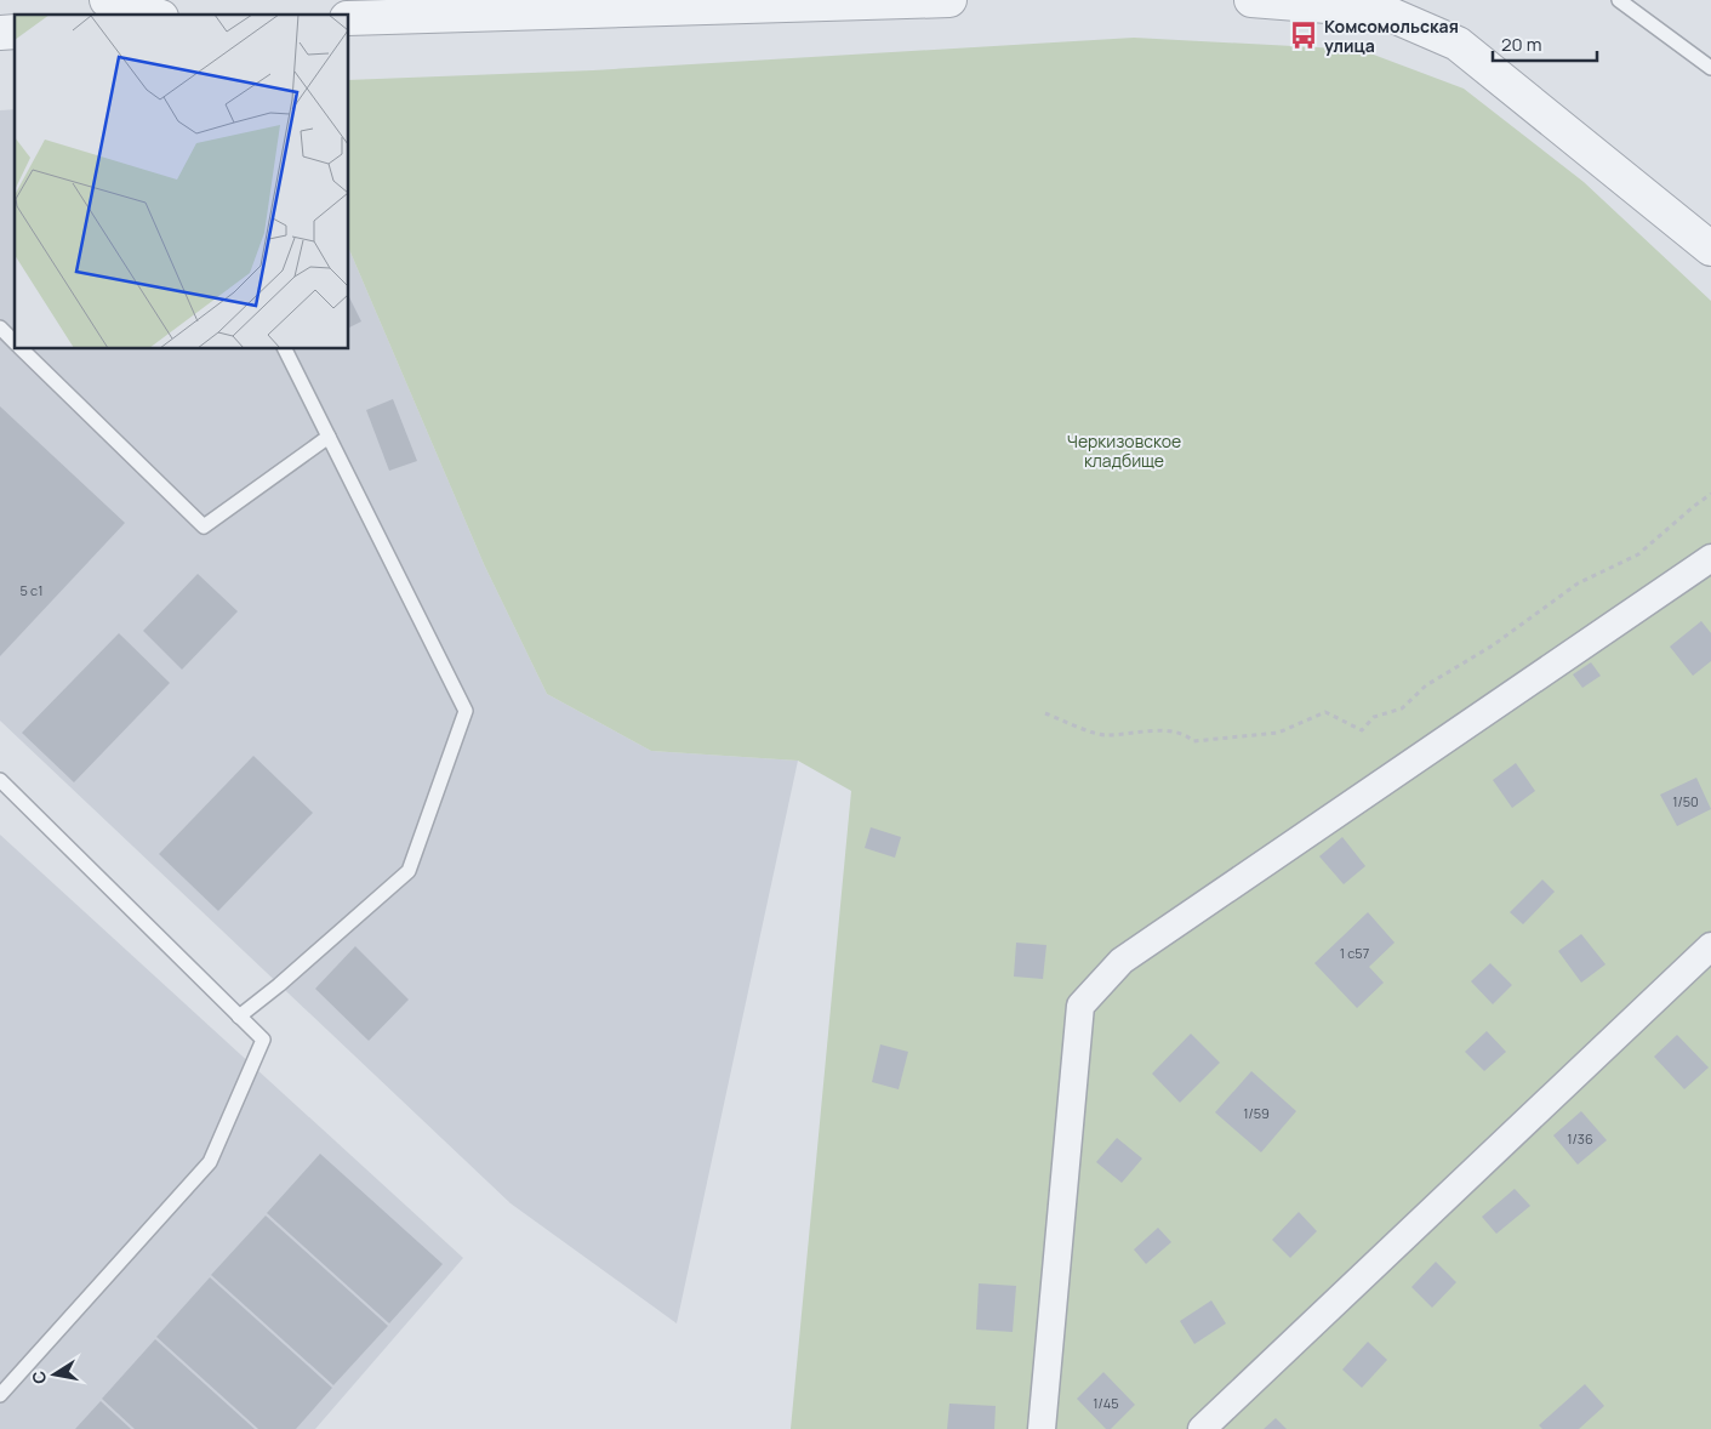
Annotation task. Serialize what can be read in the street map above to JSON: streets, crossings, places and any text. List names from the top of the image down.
{
  "parks": ["Черкизовское кладбище"],
  "places": {
    "bus stop": ["Комсомольская улица"]
  },
  "house_numbers": [
    "5 с1",
    "1/50",
    "1 с57",
    "1/59",
    "1/36",
    "1/45"
  ],
  "scale_bar": "20 m",
  "north": "left"
}
